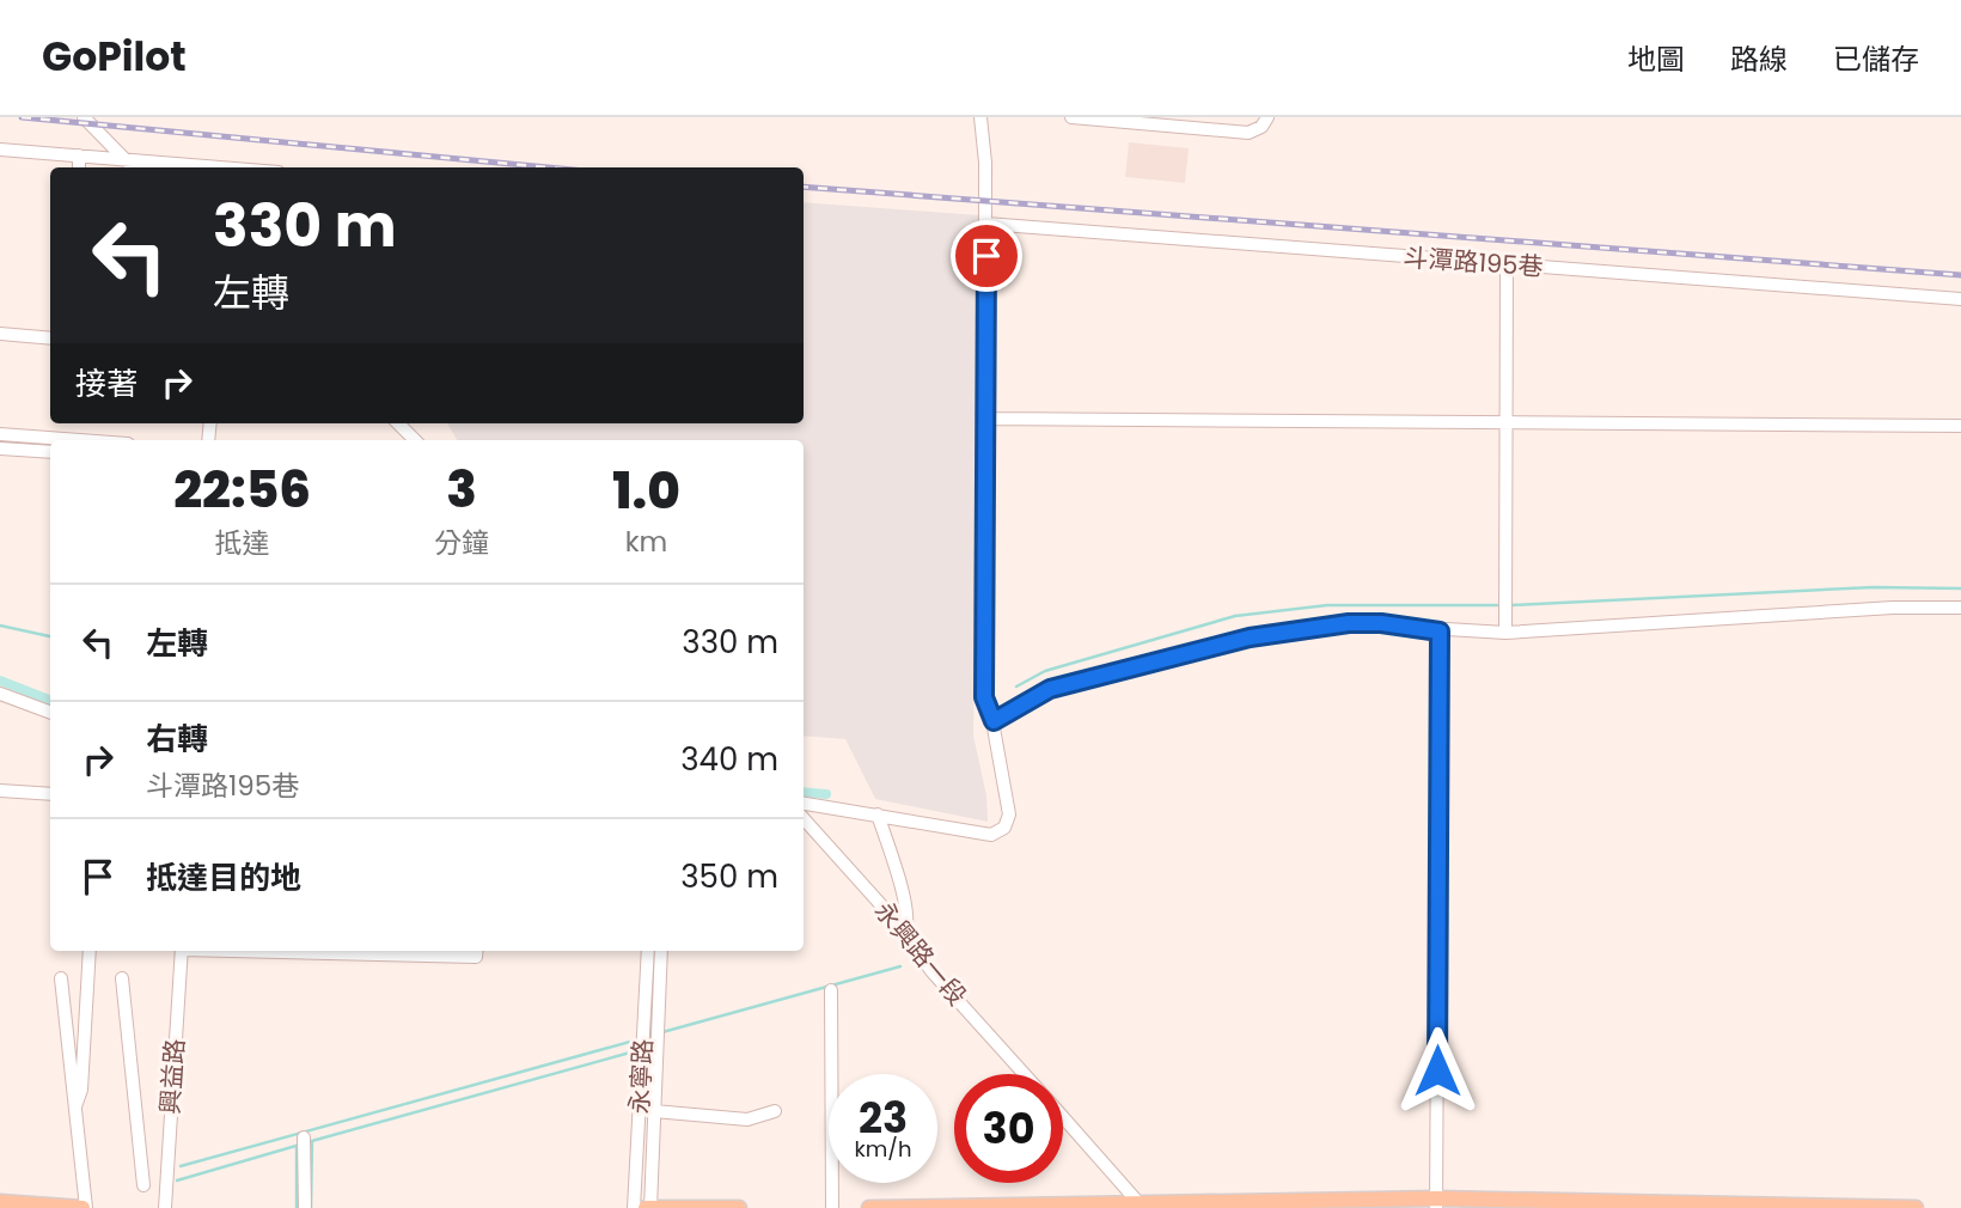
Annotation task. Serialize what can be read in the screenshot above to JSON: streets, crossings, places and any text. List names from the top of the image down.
{
  "streets": {
    "street": [
      "斗潭路195巷",
      "永興路一段",
      "興益路",
      "永寧路"
    ]
  },
  "page": {
    "header": "GoPilot",
    "nav": ["地圖", "路線", "已儲存"],
    "turn": ["330 m", "左轉"],
    "then": "接著",
    "eta": [
      "22:56",
      "抵達",
      "3",
      "分鐘",
      "1.0",
      "km"
    ],
    "list": [
      {
        "name": "左轉",
        "value": "330 m"
      },
      {
        "name": "右轉",
        "note": "斗潭路195巷",
        "value": "340 m"
      },
      {
        "name": "抵達目的地",
        "value": "350 m"
      }
    ],
    "speed": "23 km/h",
    "limit": "30"
  }
}
